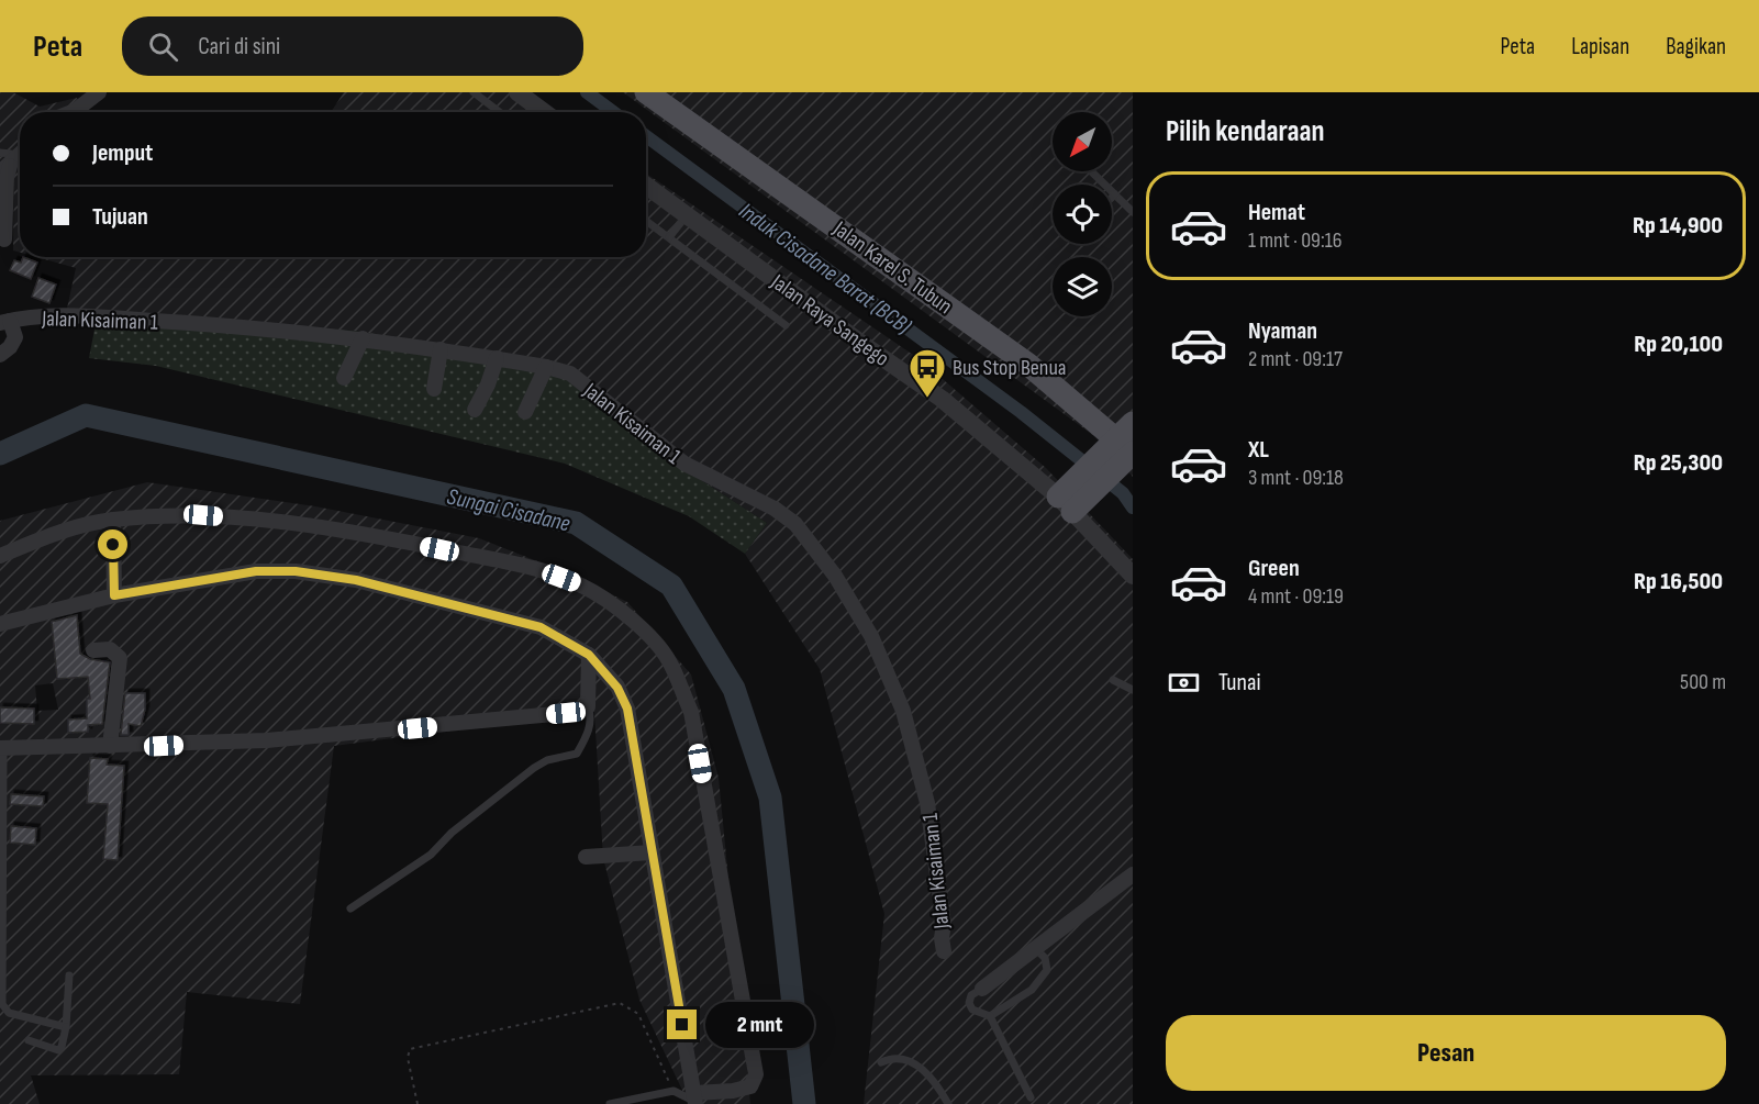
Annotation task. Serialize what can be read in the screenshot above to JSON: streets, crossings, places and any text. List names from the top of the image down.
{
  "streets": {
    "main road": ["Jalan Karel S. Tubun"],
    "street": ["Jalan Kisaiman 1", "Jalan Raya Sangego"]
  },
  "water": ["Induk Cisadane Barat (BCB)", "Sungai Cisadane"],
  "places": {
    "bus stop": ["Bus Stop Benua"]
  },
  "north": "bottom left",
  "page": {
    "header": "Peta",
    "search": "Cari di sini",
    "nav": ["Peta", "Lapisan", "Bagikan"],
    "heading": "Pilih kendaraan",
    "banner": ["Jemput", "Tujuan"],
    "list": [
      {
        "name": "Hemat",
        "note": "1 mnt · 09:16",
        "value": "Rp 14,900"
      },
      {
        "name": "Nyaman",
        "note": "2 mnt · 09:17",
        "value": "Rp 20,100"
      },
      {
        "name": "XL",
        "note": "3 mnt · 09:18",
        "value": "Rp 25,300"
      },
      {
        "name": "Green",
        "note": "4 mnt · 09:19",
        "value": "Rp 16,500"
      }
    ],
    "pay": ["Tunai", "500 m"],
    "bubble": "2 mnt",
    "buttons": "Pesan"
  }
}
